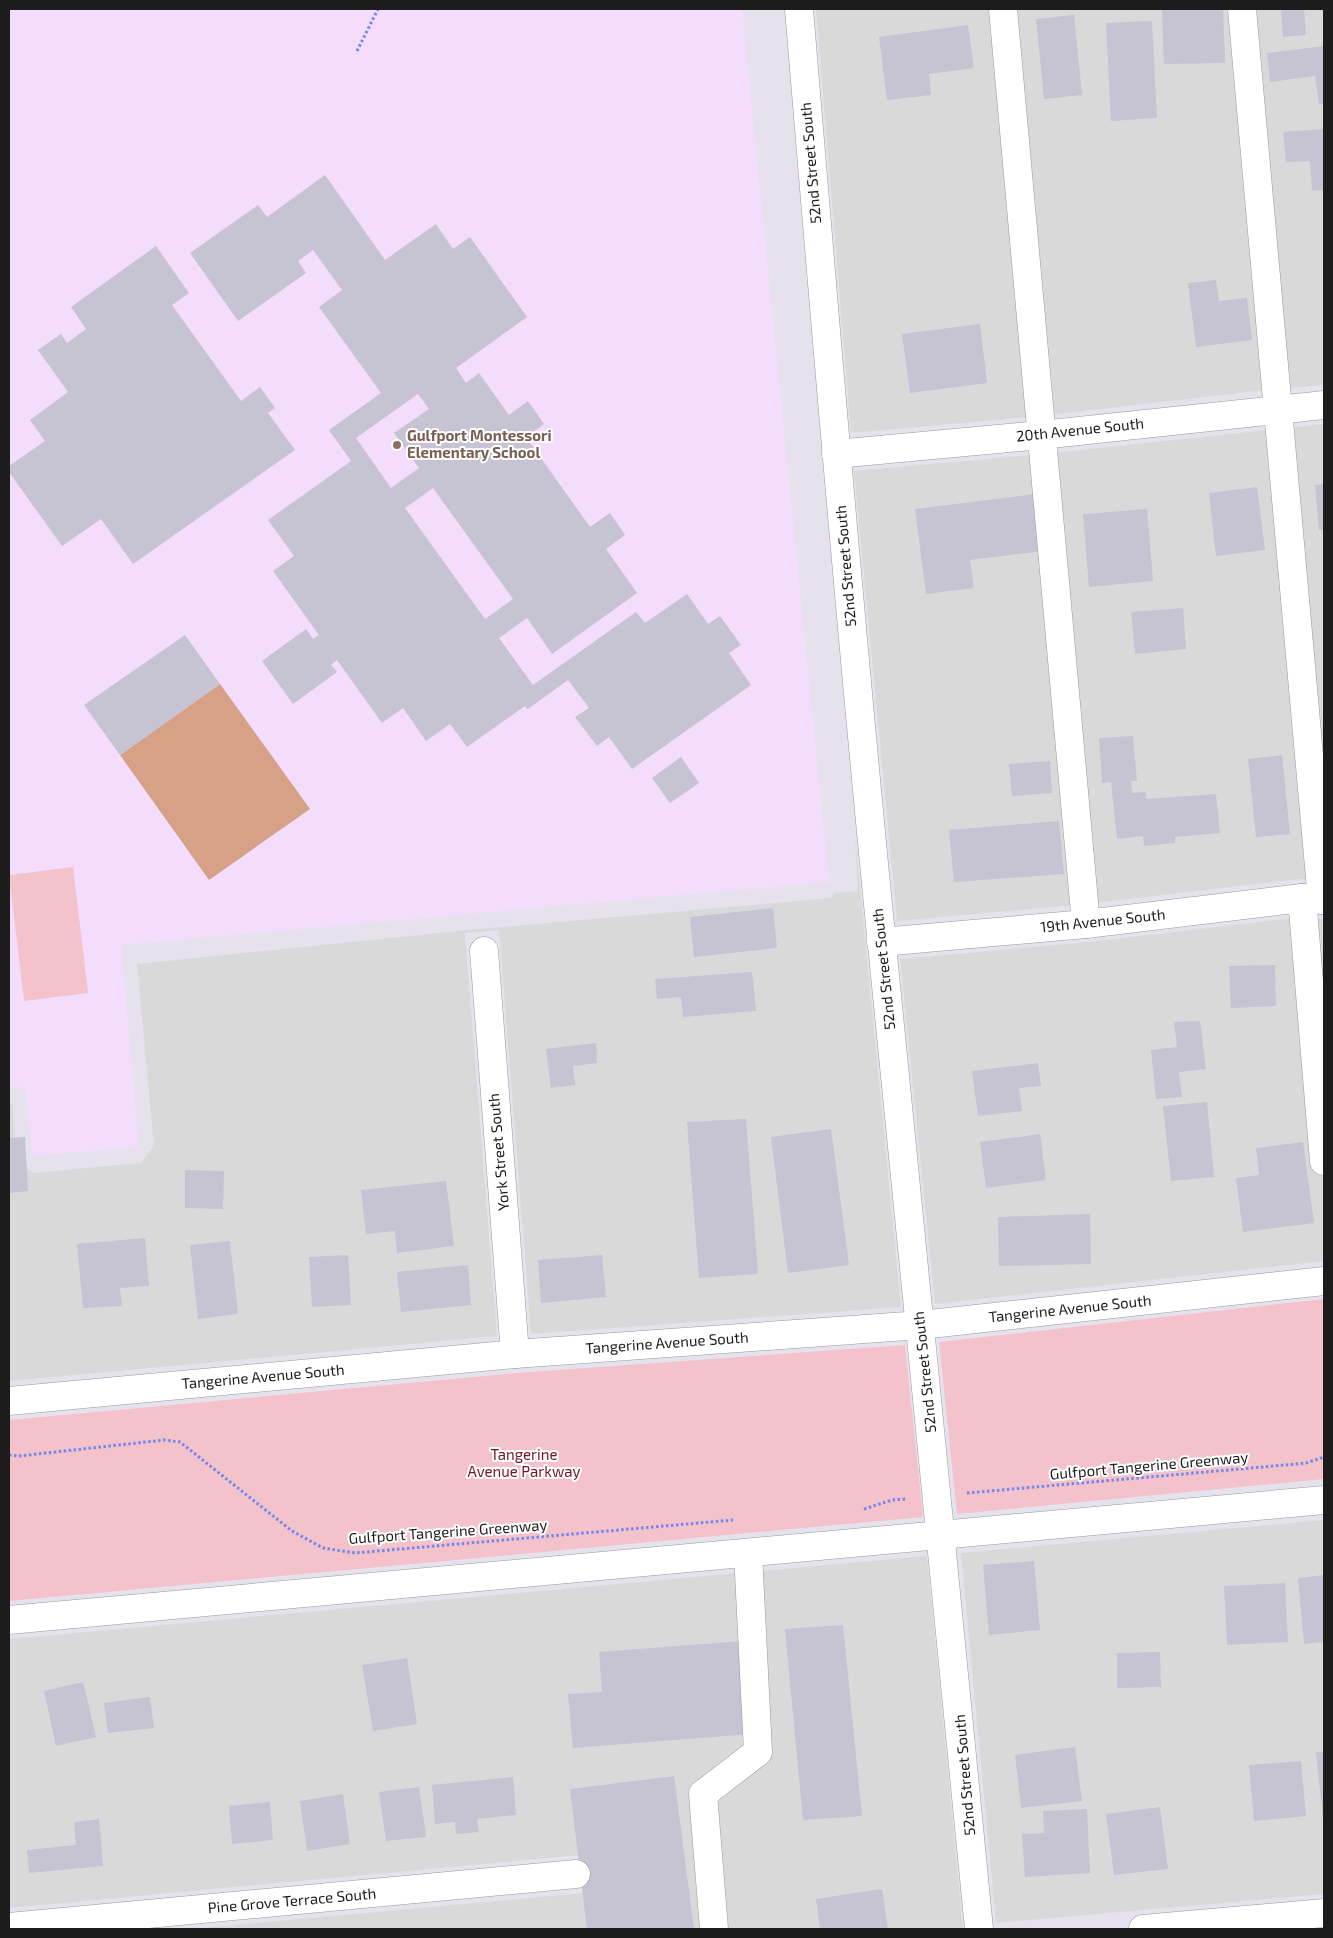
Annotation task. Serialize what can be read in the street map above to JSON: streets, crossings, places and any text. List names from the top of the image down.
{
  "streets": {
    "street": [
      "52nd Street South",
      "20th Avenue South",
      "19th Avenue South",
      "York Street South",
      "Tangerine Avenue South",
      "Pine Grove Terrace South"
    ],
    "path": ["Gulfport Tangerine Greenway"]
  },
  "crossings": [
    ["52nd Street South", "20th Avenue South"],
    ["52nd Street South", "19th Avenue South"],
    ["52nd Street South", "Tangerine Avenue South"],
    ["York Street South", "Tangerine Avenue South"]
  ],
  "parks": ["Tangerine Avenue Parkway"],
  "places": ["Gulfport Montessori Elementary School"]
}
